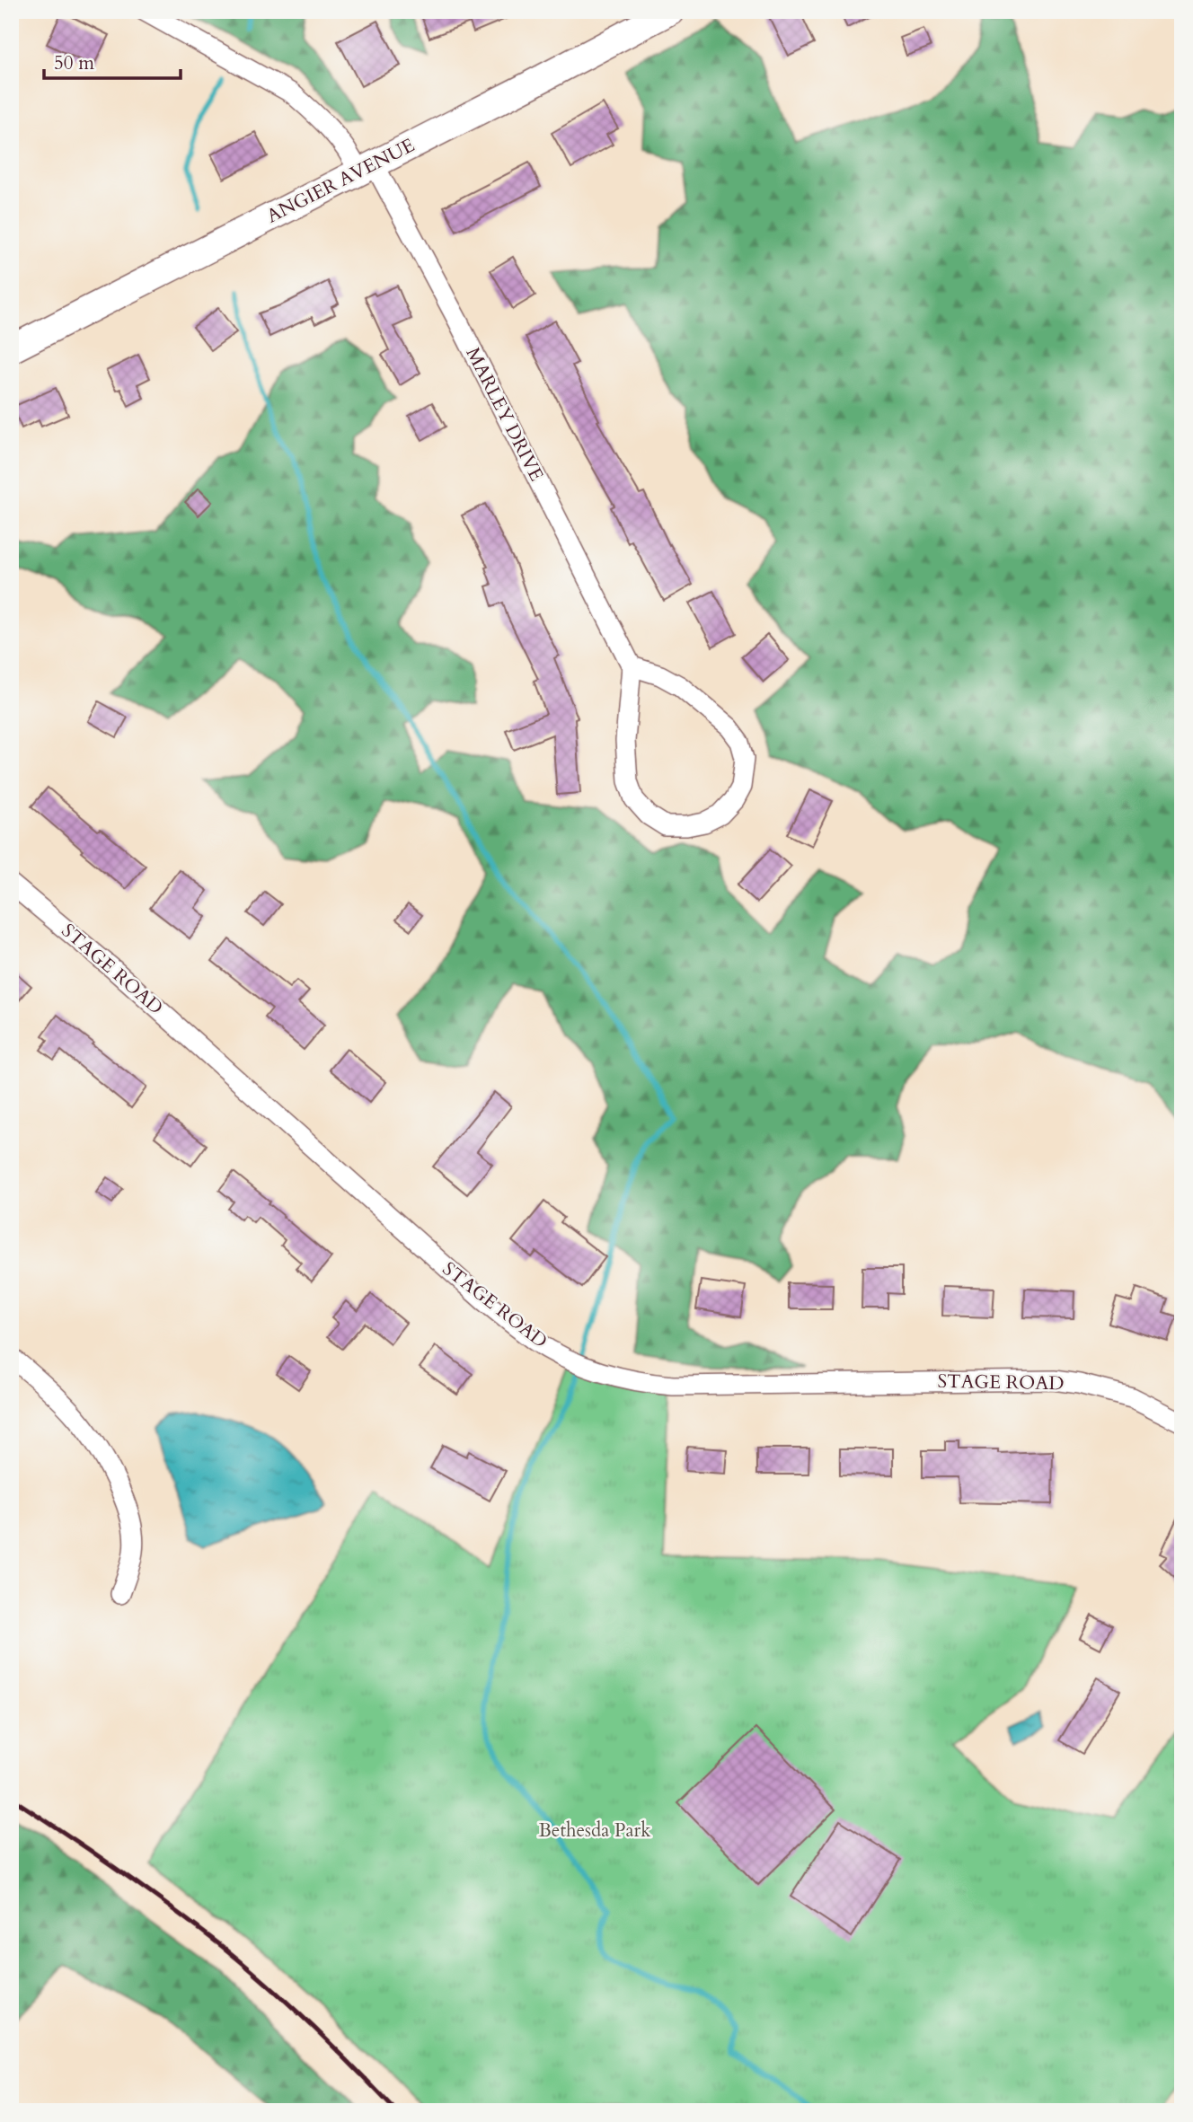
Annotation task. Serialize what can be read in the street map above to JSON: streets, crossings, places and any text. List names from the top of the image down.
{
  "streets": {
    "main road": ["ANGIER AVENUE"],
    "street": ["MARLEY DRIVE", "STAGE ROAD"]
  },
  "crossings": [
    ["ANGIER AVENUE", "MARLEY DRIVE"]
  ],
  "parks": ["Bethesda Park"],
  "scale_bar": "50 m"
}
